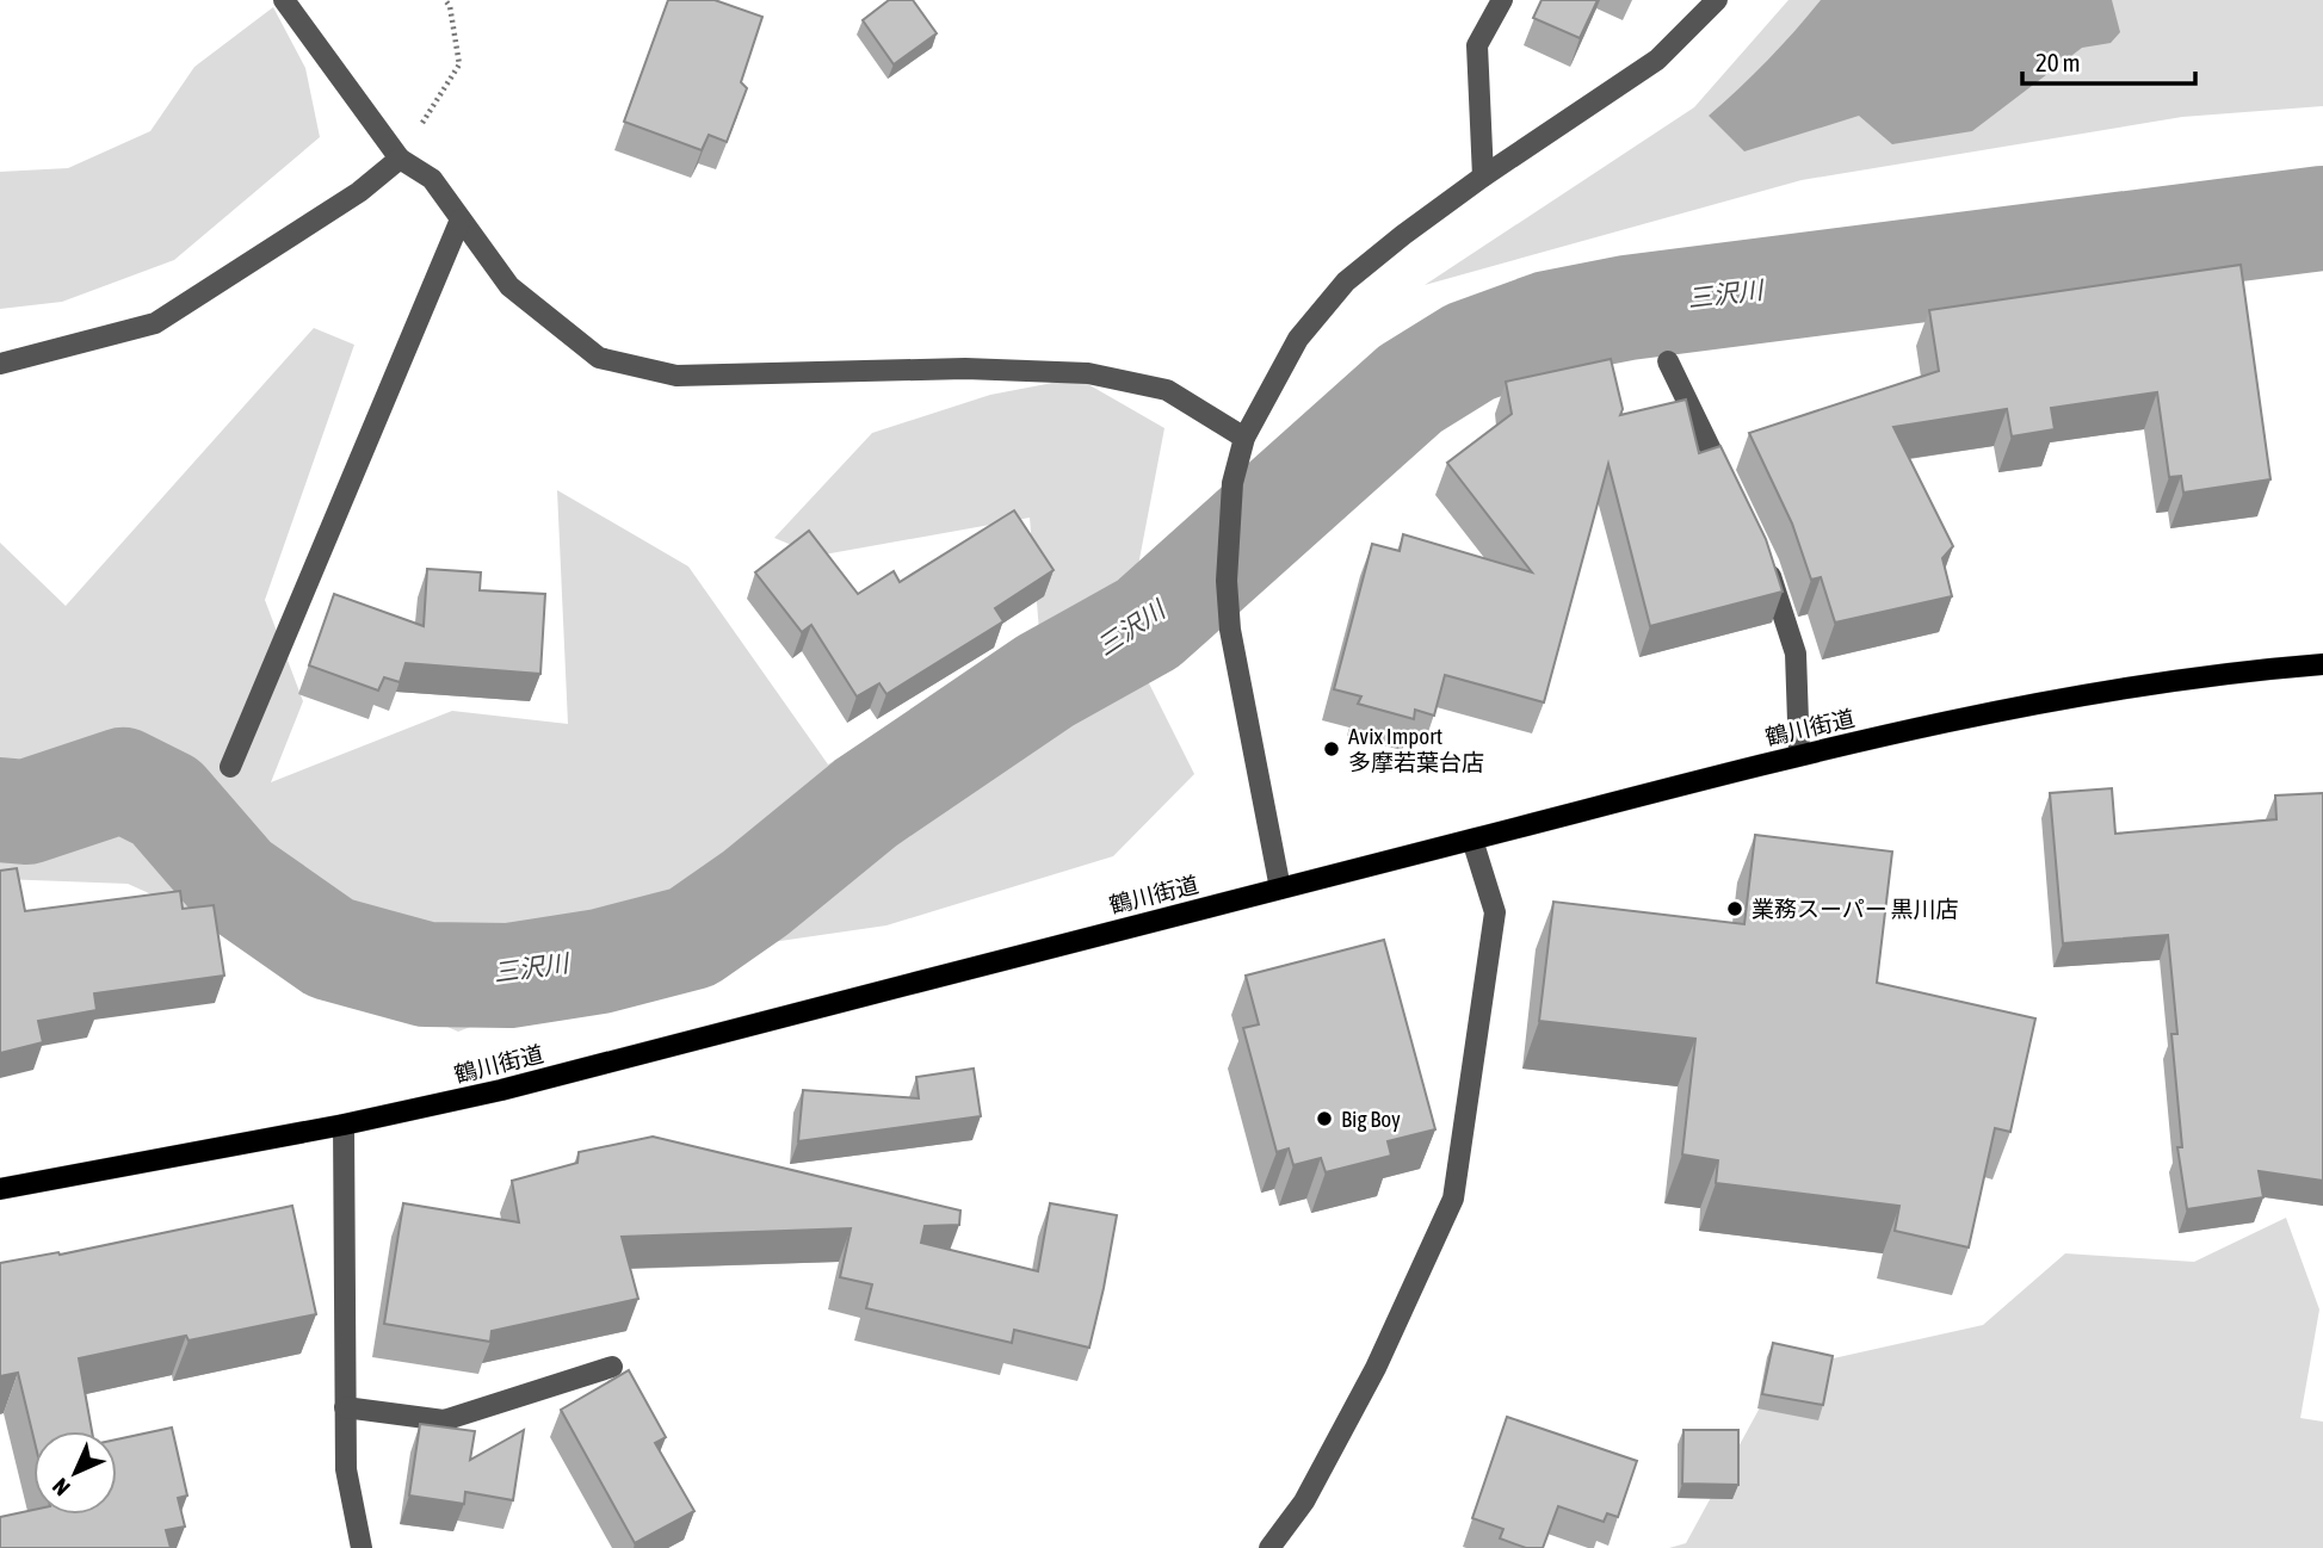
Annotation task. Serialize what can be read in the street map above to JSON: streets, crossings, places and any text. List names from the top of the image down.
{
  "streets": {
    "main road": ["鶴川街道"]
  },
  "water": ["三沢川"],
  "places": ["Avix Import 多摩若葉台店", "業務スーパー 黒川店", "Big Boy"],
  "scale_bar": "20 m",
  "north": "bottom left"
}
